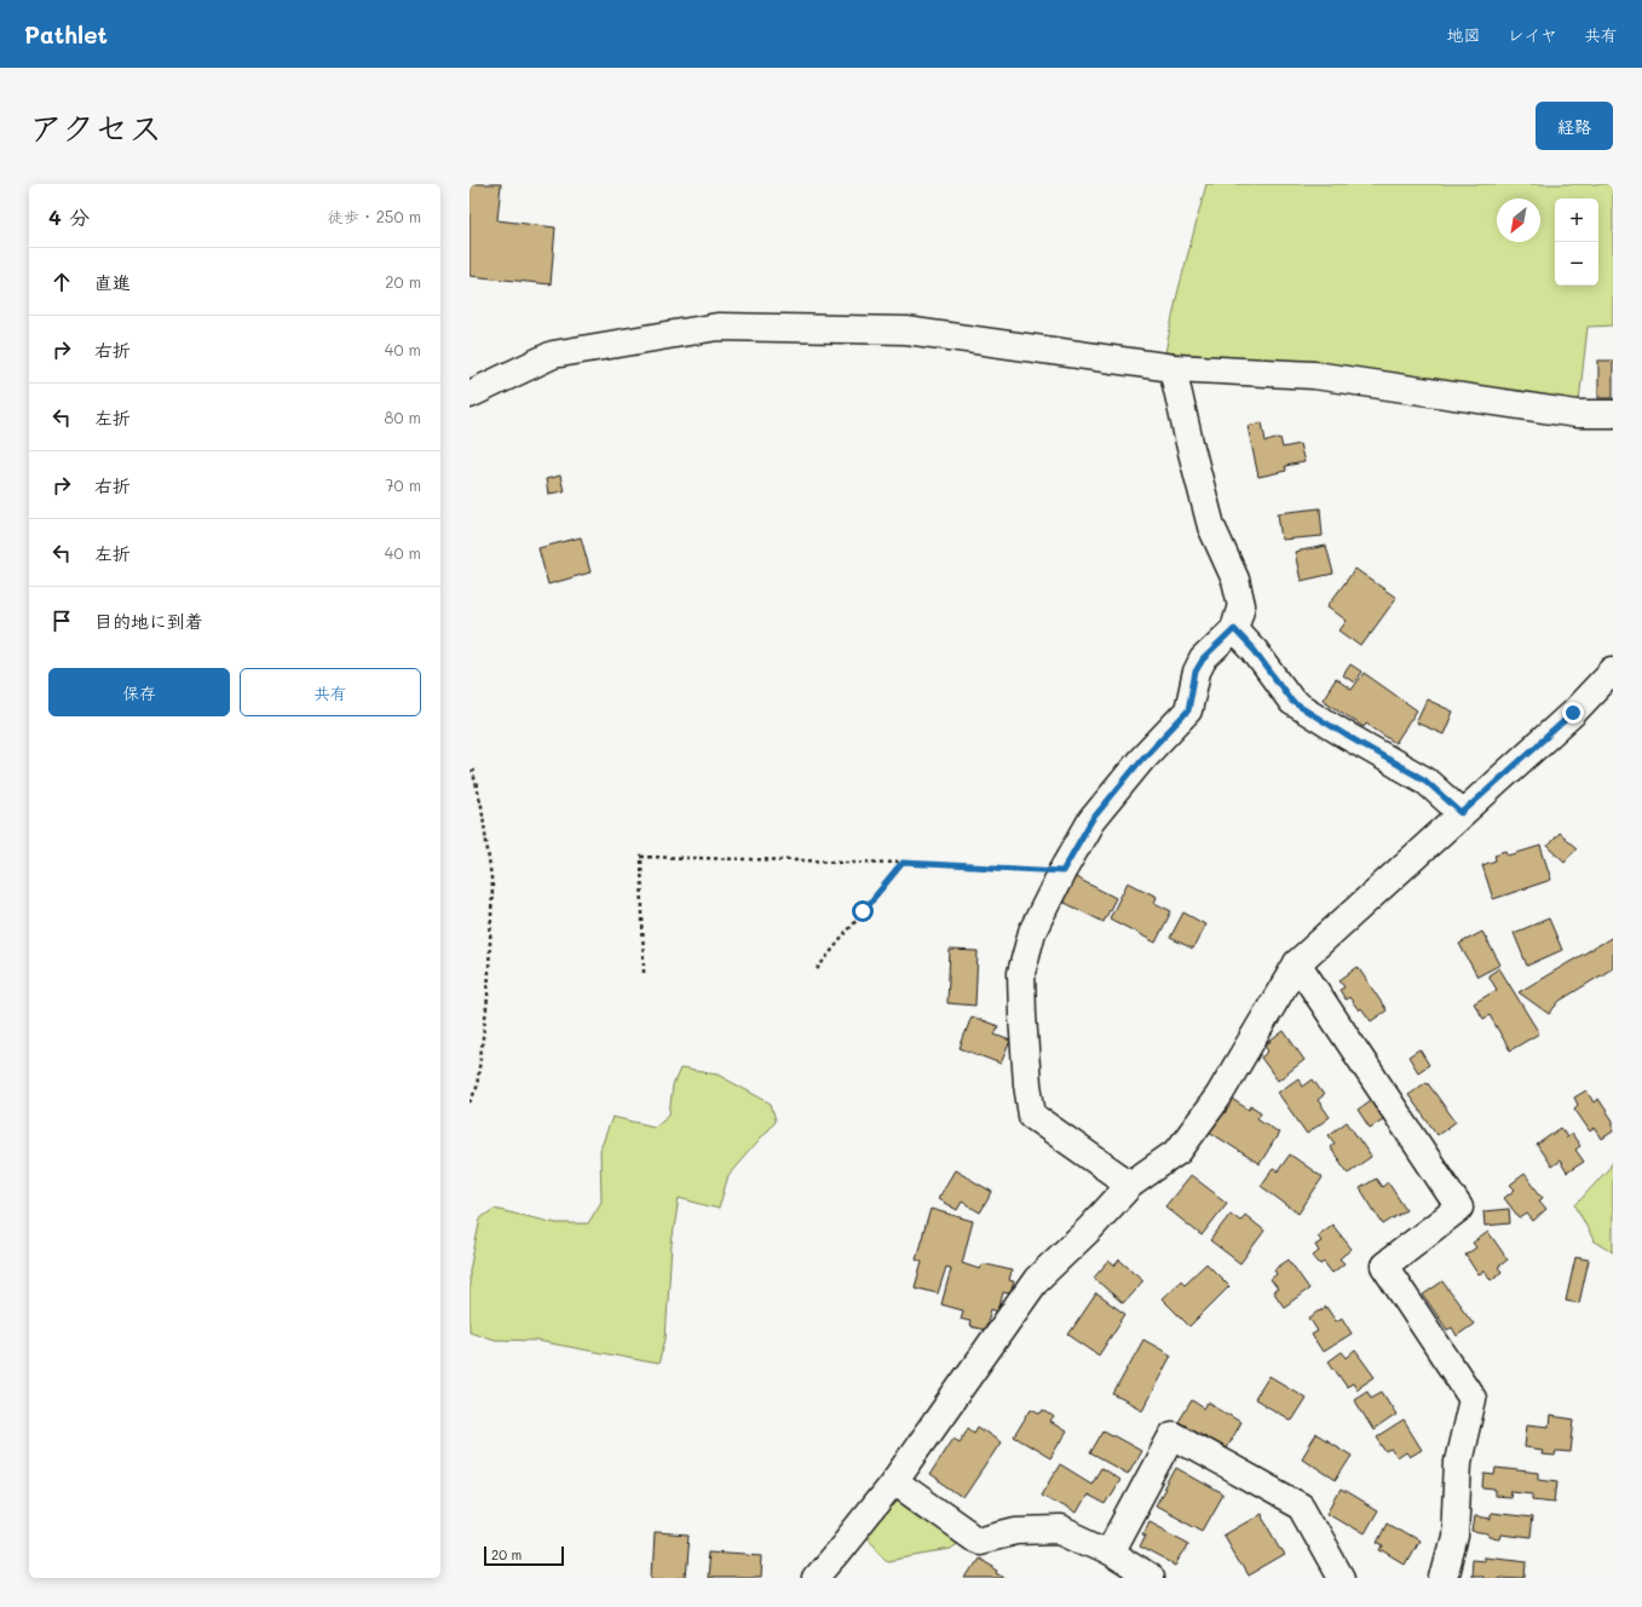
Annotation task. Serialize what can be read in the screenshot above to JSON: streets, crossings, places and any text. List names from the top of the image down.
{
  "scale_bar": "20 m",
  "north": "bottom left",
  "page": {
    "header": "Pathlet",
    "nav": ["地図", "レイヤ", "共有"],
    "title": "アクセス",
    "buttons": [
      "経路",
      ["保存", "共有"]
    ],
    "heading": ["4 分", "徒歩 · 250 m"],
    "map_buttons": ["+", "−"],
    "list": [
      ["直進", "20 m"],
      ["右折", "40 m"],
      ["左折", "80 m"],
      ["右折", "70 m"],
      ["左折", "40 m"],
      "目的地に到着"
    ],
    "scale": "20 m"
  }
}
